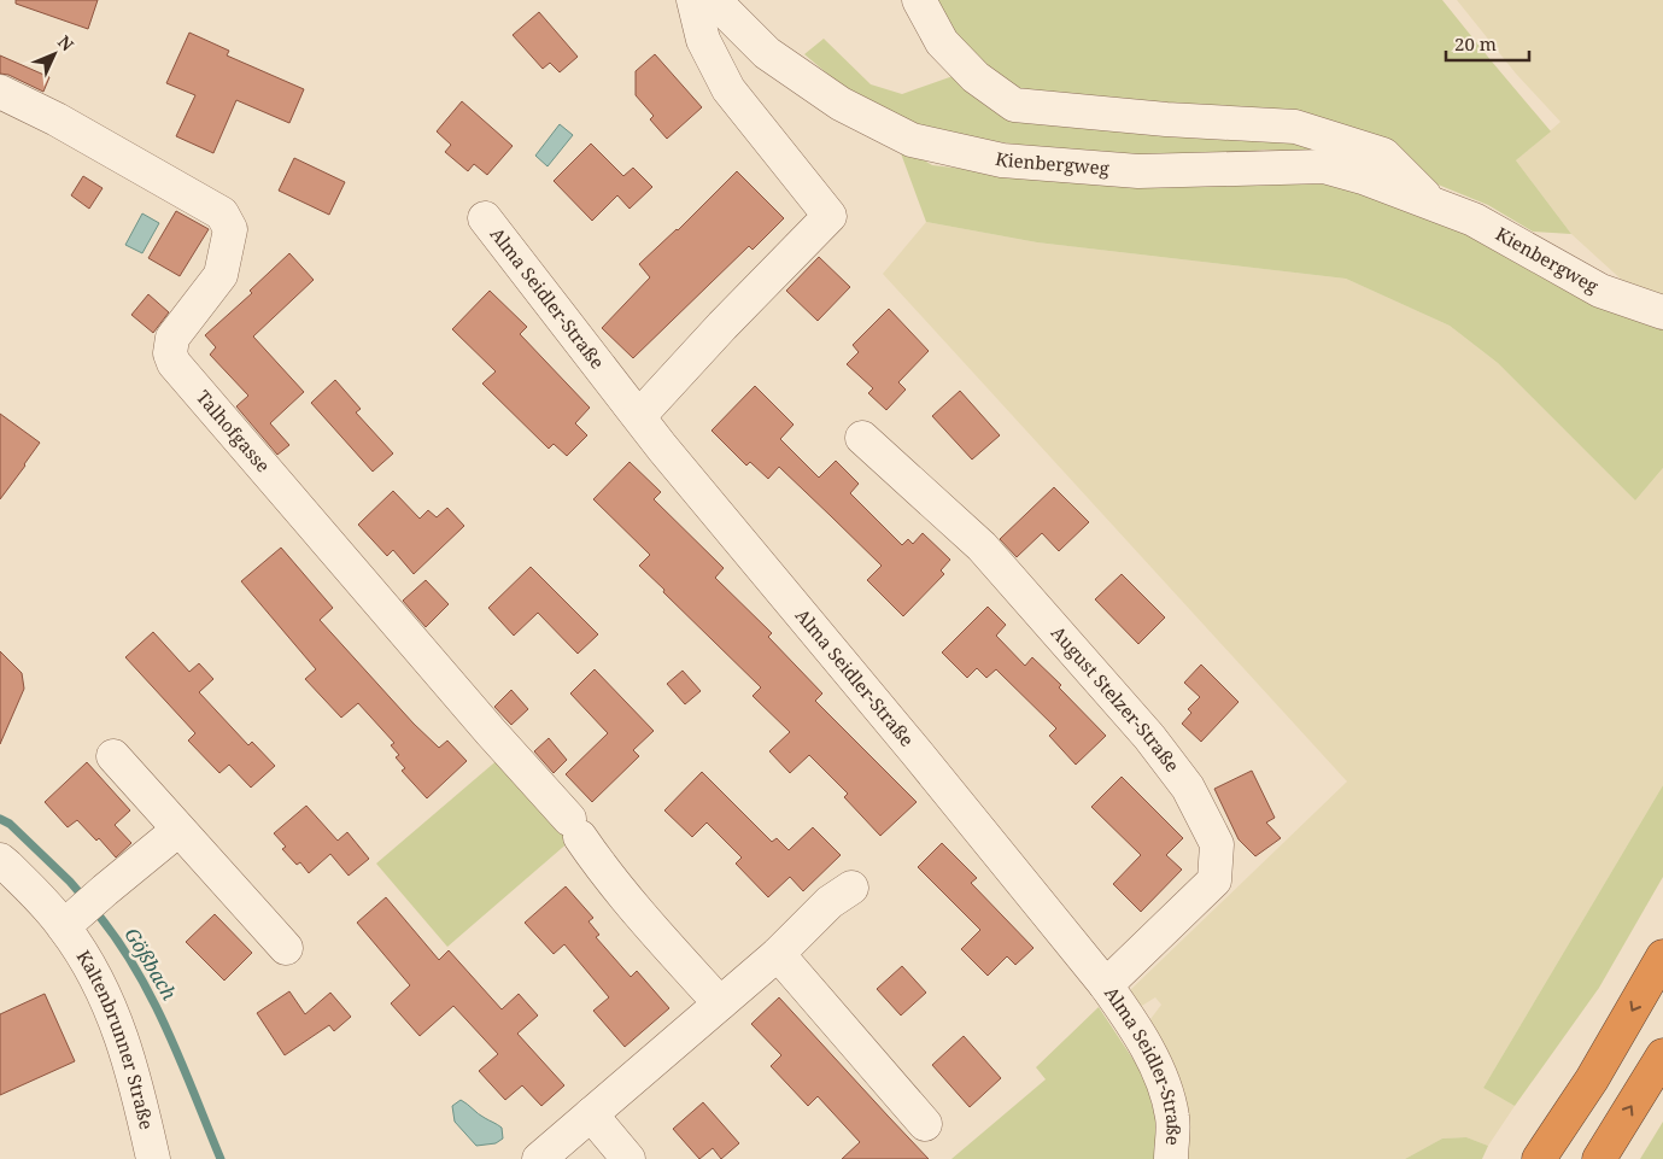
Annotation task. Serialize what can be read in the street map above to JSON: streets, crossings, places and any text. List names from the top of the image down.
{
  "streets": {
    "street": [
      "Kienbergweg",
      "Alma Seidler-Straße",
      "Talhofgasse",
      "August Stelzer-Straße",
      "Kaltenbrunner Straße"
    ]
  },
  "crossings": [
    ["Alma Seidler-Straße", "August Stelzer-Straße"]
  ],
  "water": ["Gößbach"],
  "scale_bar": "20 m",
  "north": "top right"
}
